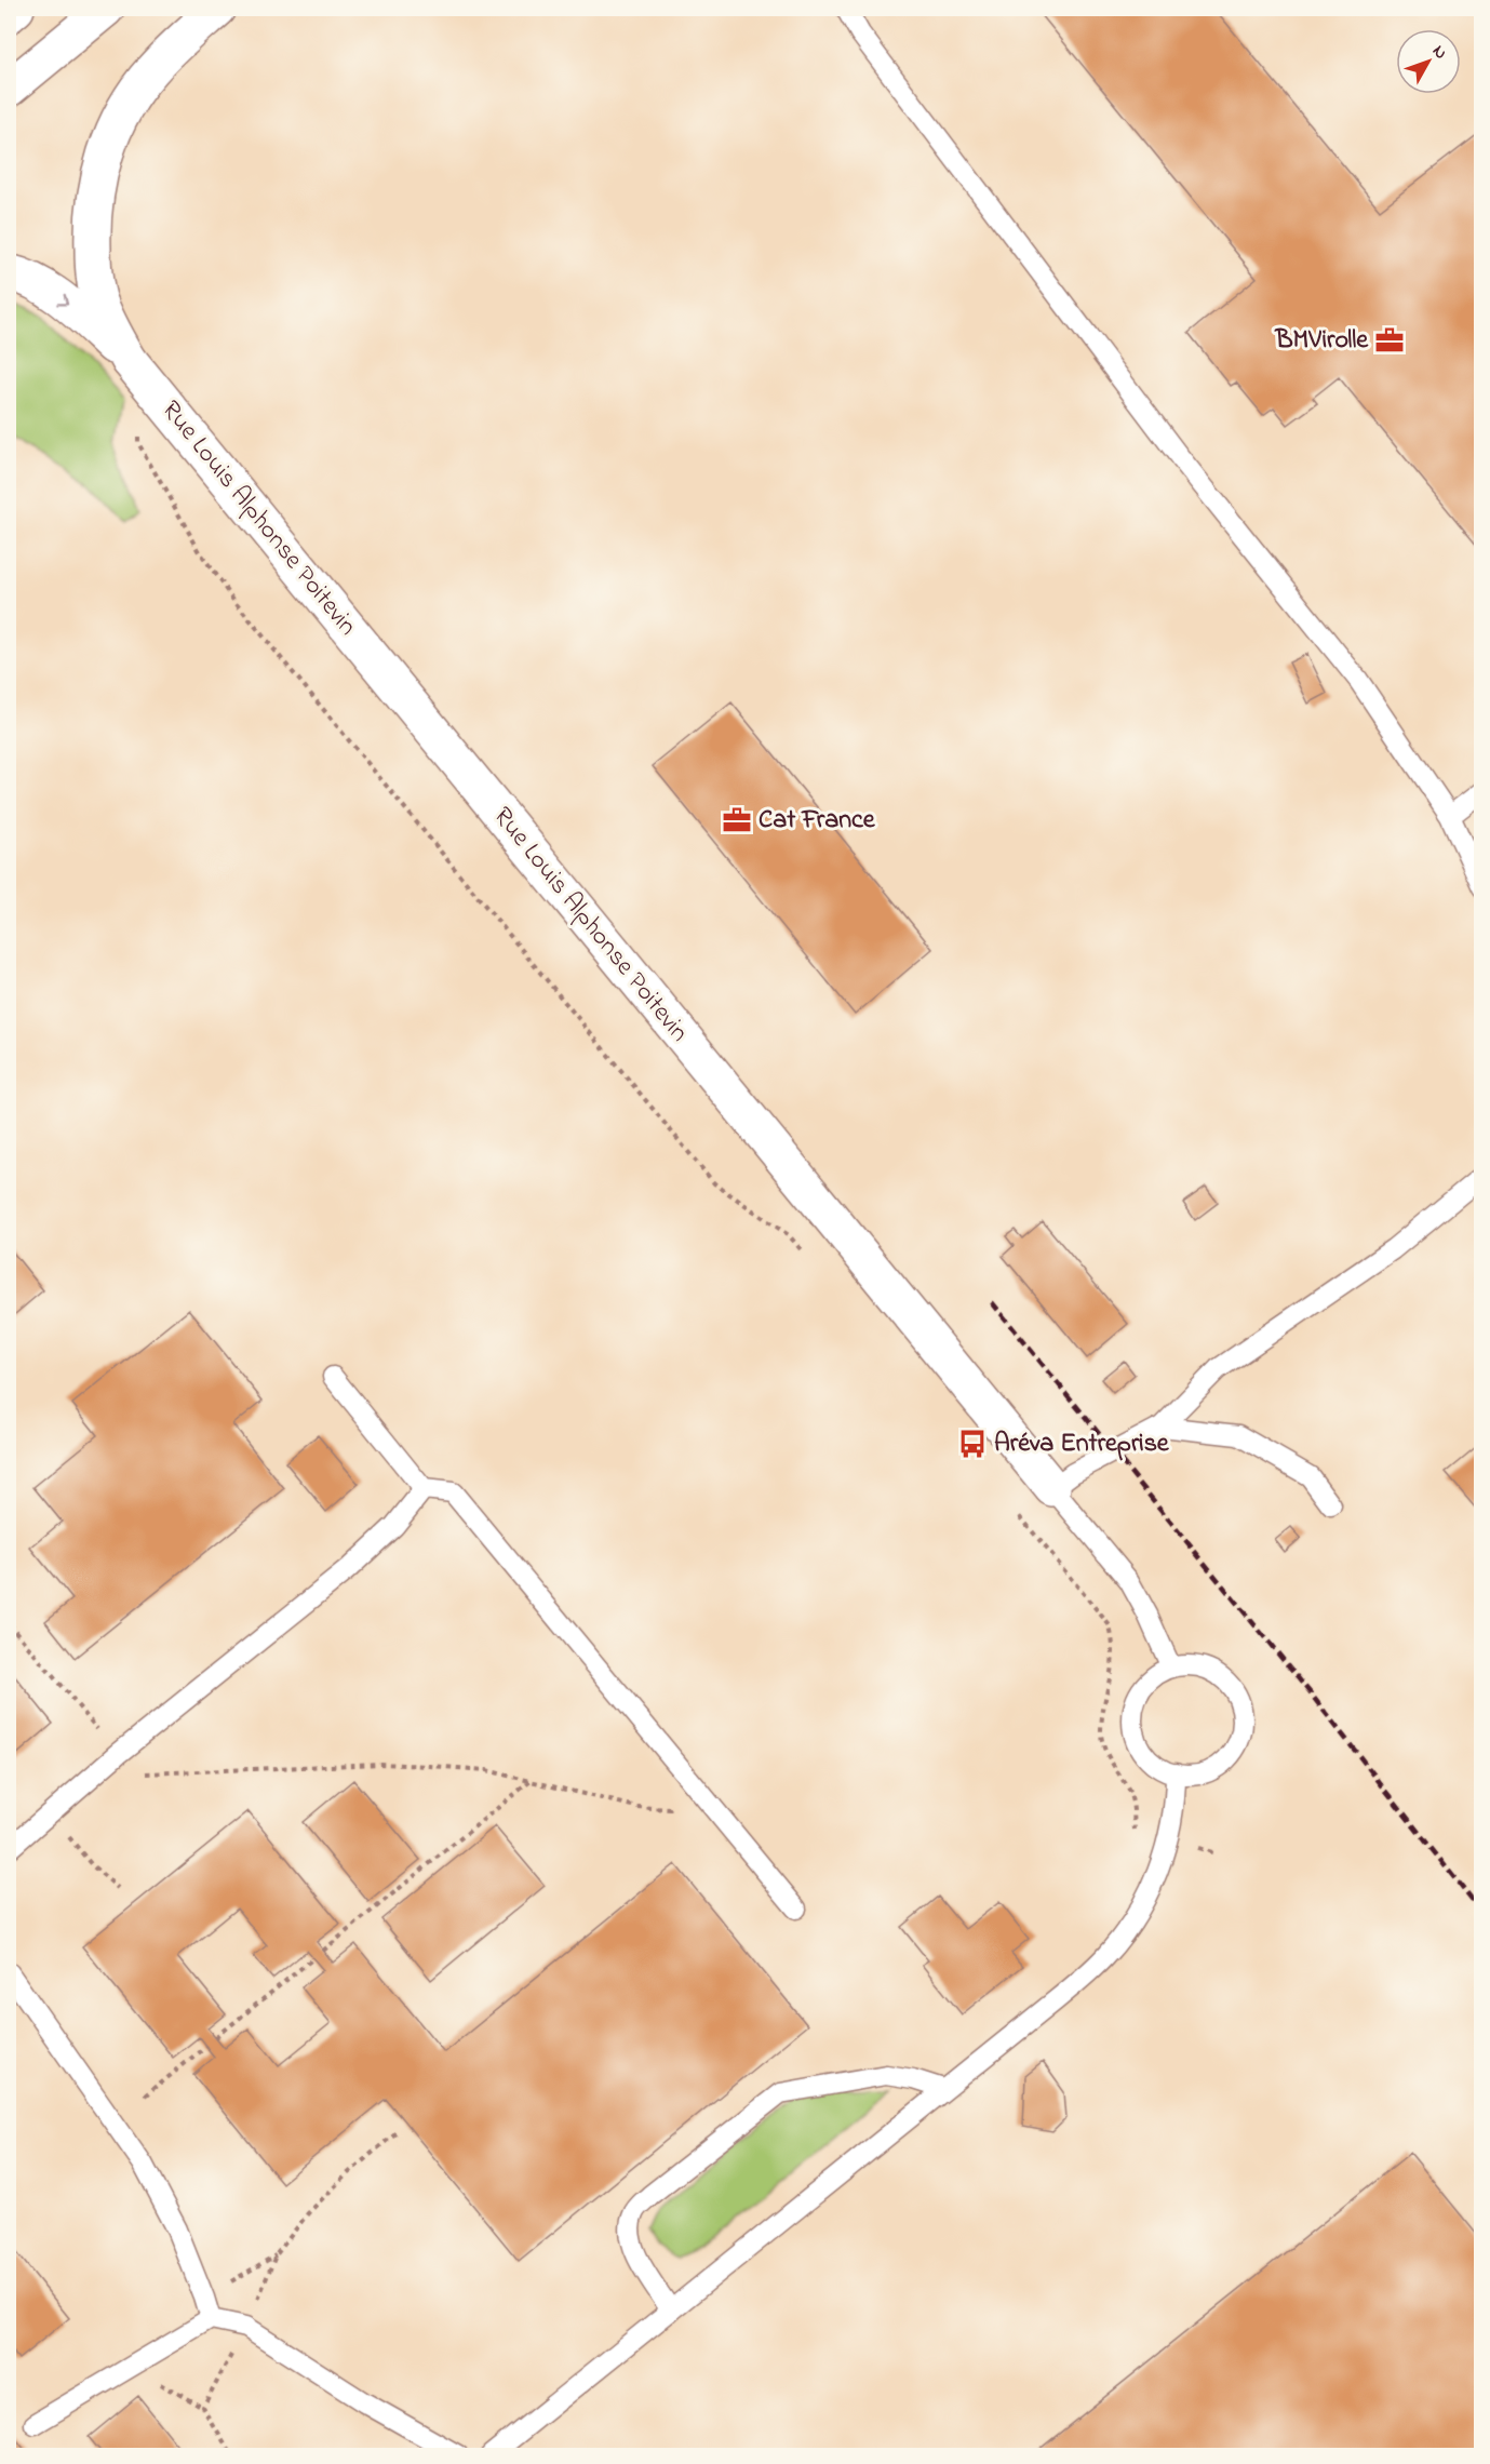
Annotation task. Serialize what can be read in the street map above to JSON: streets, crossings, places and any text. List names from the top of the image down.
{
  "streets": {
    "street": ["Rue Louis Alphonse Poitevin"]
  },
  "places": {
    "office": ["BMVirolle", "Cat France"],
    "bus stop": ["Aréva Entreprise"]
  },
  "north": "top right"
}
